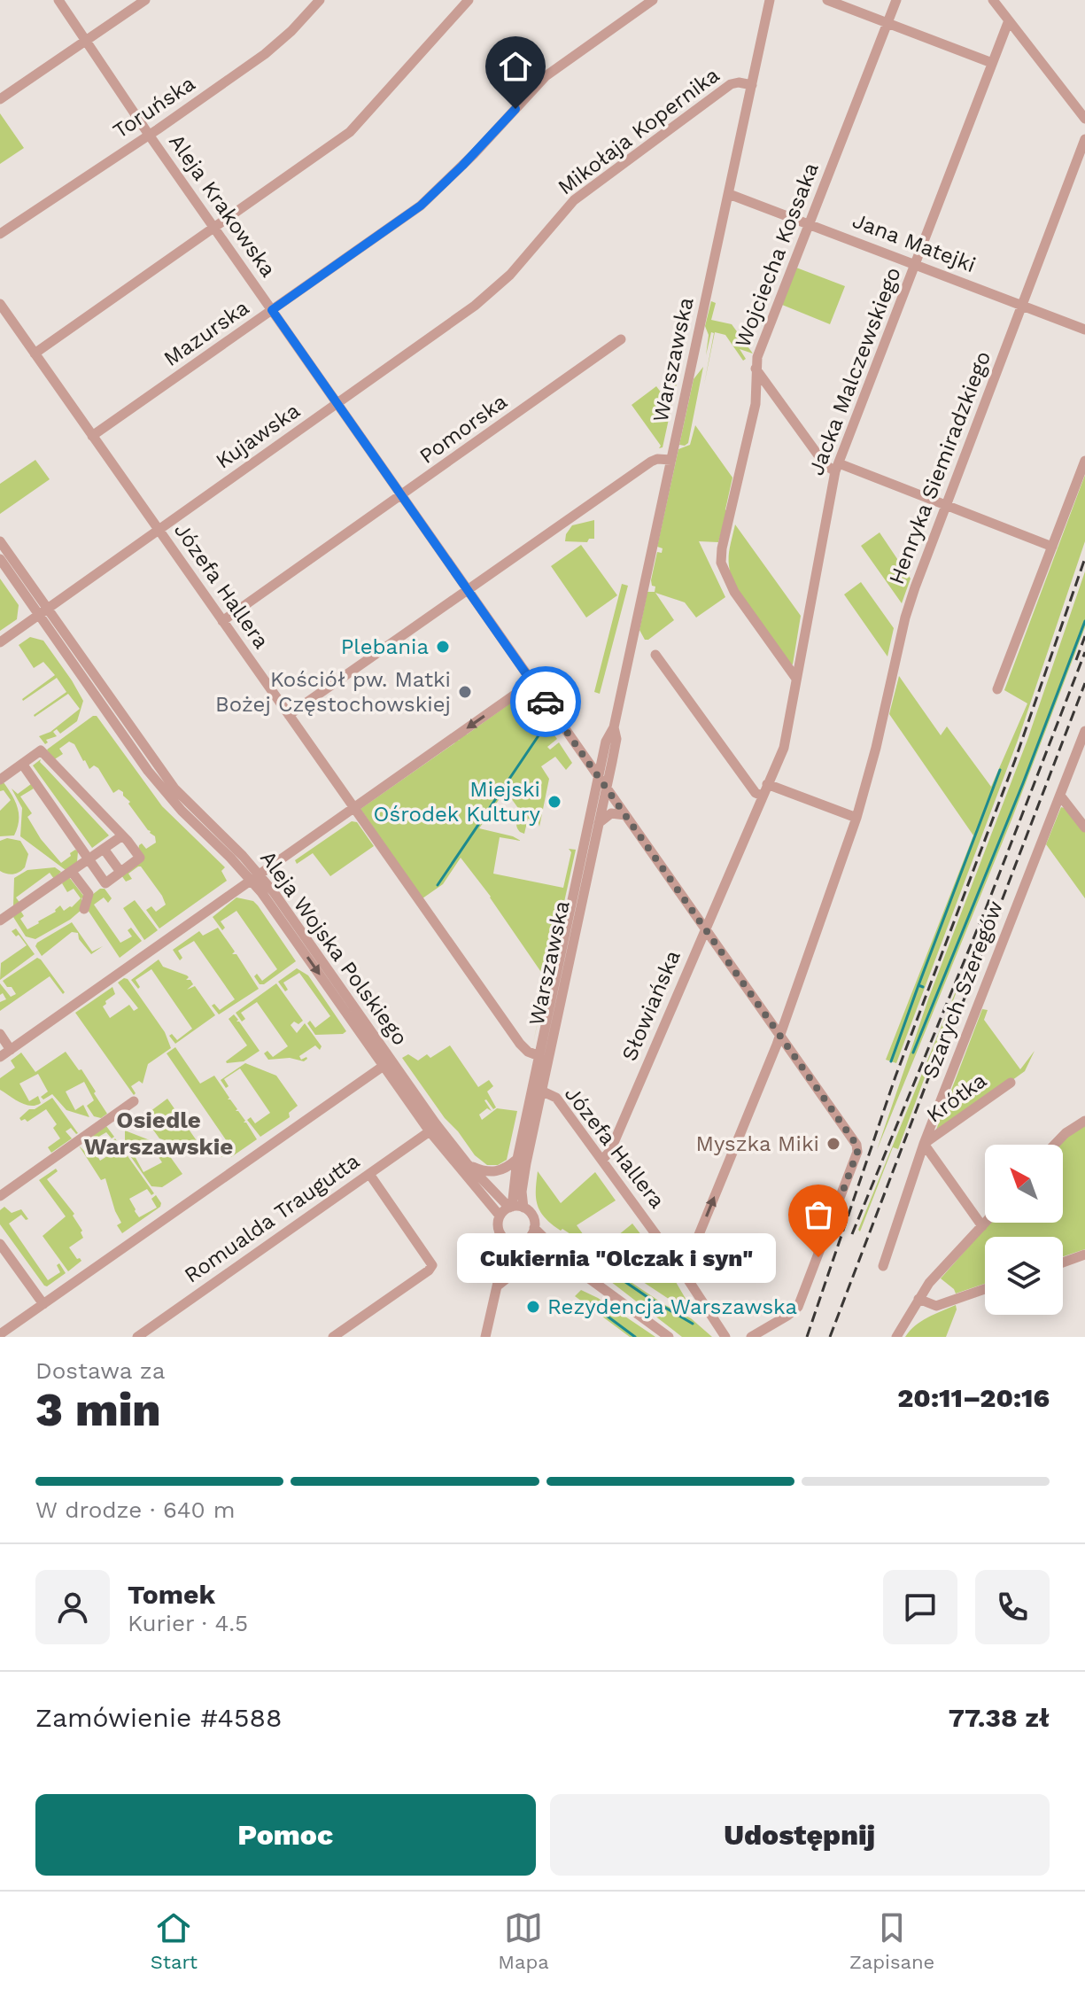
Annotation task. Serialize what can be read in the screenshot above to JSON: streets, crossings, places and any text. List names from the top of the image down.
{
  "streets": {
    "street": [
      "Toruńska",
      "Mikołaja Kopernika",
      "Aleja Krakowska",
      "Jana Matejki",
      "Wojciecha Kossaka",
      "Mazurska",
      "Warszawska",
      "Jacka Malczewskiego",
      "Pomorska",
      "Kujawska",
      "Henryka Siemiradzkiego",
      "Józefa Hallera",
      "Aleja Wojska Polskiego",
      "Szarych Szeregów",
      "Słowiańska",
      "Krótka",
      "Romualda Traugutta"
    ]
  },
  "crossings": [
    ["Toruńska", "Aleja Krakowska"],
    ["Mikołaja Kopernika", "Warszawska"],
    ["Mikołaja Kopernika", "Kujawska"],
    ["Aleja Krakowska", "Mazurska"],
    ["Aleja Krakowska", "Warszawska"],
    ["Aleja Krakowska", "Pomorska"],
    ["Aleja Krakowska", "Kujawska"],
    ["Aleja Krakowska", "Henryka Siemiradzkiego"],
    ["Aleja Krakowska", "Słowiańska"],
    ["Jana Matejki", "Wojciecha Kossaka"],
    ["Jana Matejki", "Warszawska"],
    ["Jana Matejki", "Jacka Malczewskiego"],
    ["Jana Matejki", "Henryka Siemiradzkiego"],
    ["Wojciecha Kossaka", "Jacka Malczewskiego"],
    ["Mazurska", "Józefa Hallera"],
    ["Warszawska", "Józefa Hallera"],
    ["Warszawska", "Aleja Wojska Polskiego"],
    ["Jacka Malczewskiego", "Słowiańska"],
    ["Pomorska", "Józefa Hallera"],
    ["Kujawska", "Józefa Hallera"],
    ["Kujawska", "Aleja Wojska Polskiego"],
    ["Henryka Siemiradzkiego", "Józefa Hallera"],
    ["Józefa Hallera", "Słowiańska"],
    ["Aleja Wojska Polskiego", "Romualda Traugutta"],
    ["Szarych Szeregów", "Krótka"]
  ],
  "districts": ["Osiedle Warszawskie"],
  "places": [
    "Plebania",
    "Kościół pw. Matki Bożej Częstochowskiej",
    "Miejski Ośrodek Kultury",
    "Myszka Miki",
    "Cukiernia \"Olczak i syn\"",
    "Rezydencja Warszawska"
  ],
  "north": "top left",
  "page": {
    "bubble": "Cukiernia \"Olczak i syn\"",
    "heading": ["3 min", "Dostawa za", "20:11–20:16"],
    "panel": [
      "Tomek",
      "Kurier · 4.5",
      "Zamówienie #4588",
      "77.38 zł"
    ],
    "bar": "W drodze · 640 m",
    "buttons": ["Pomoc", "Udostępnij"],
    "tabs": ["Start", "Mapa", "Zapisane"]
  }
}
